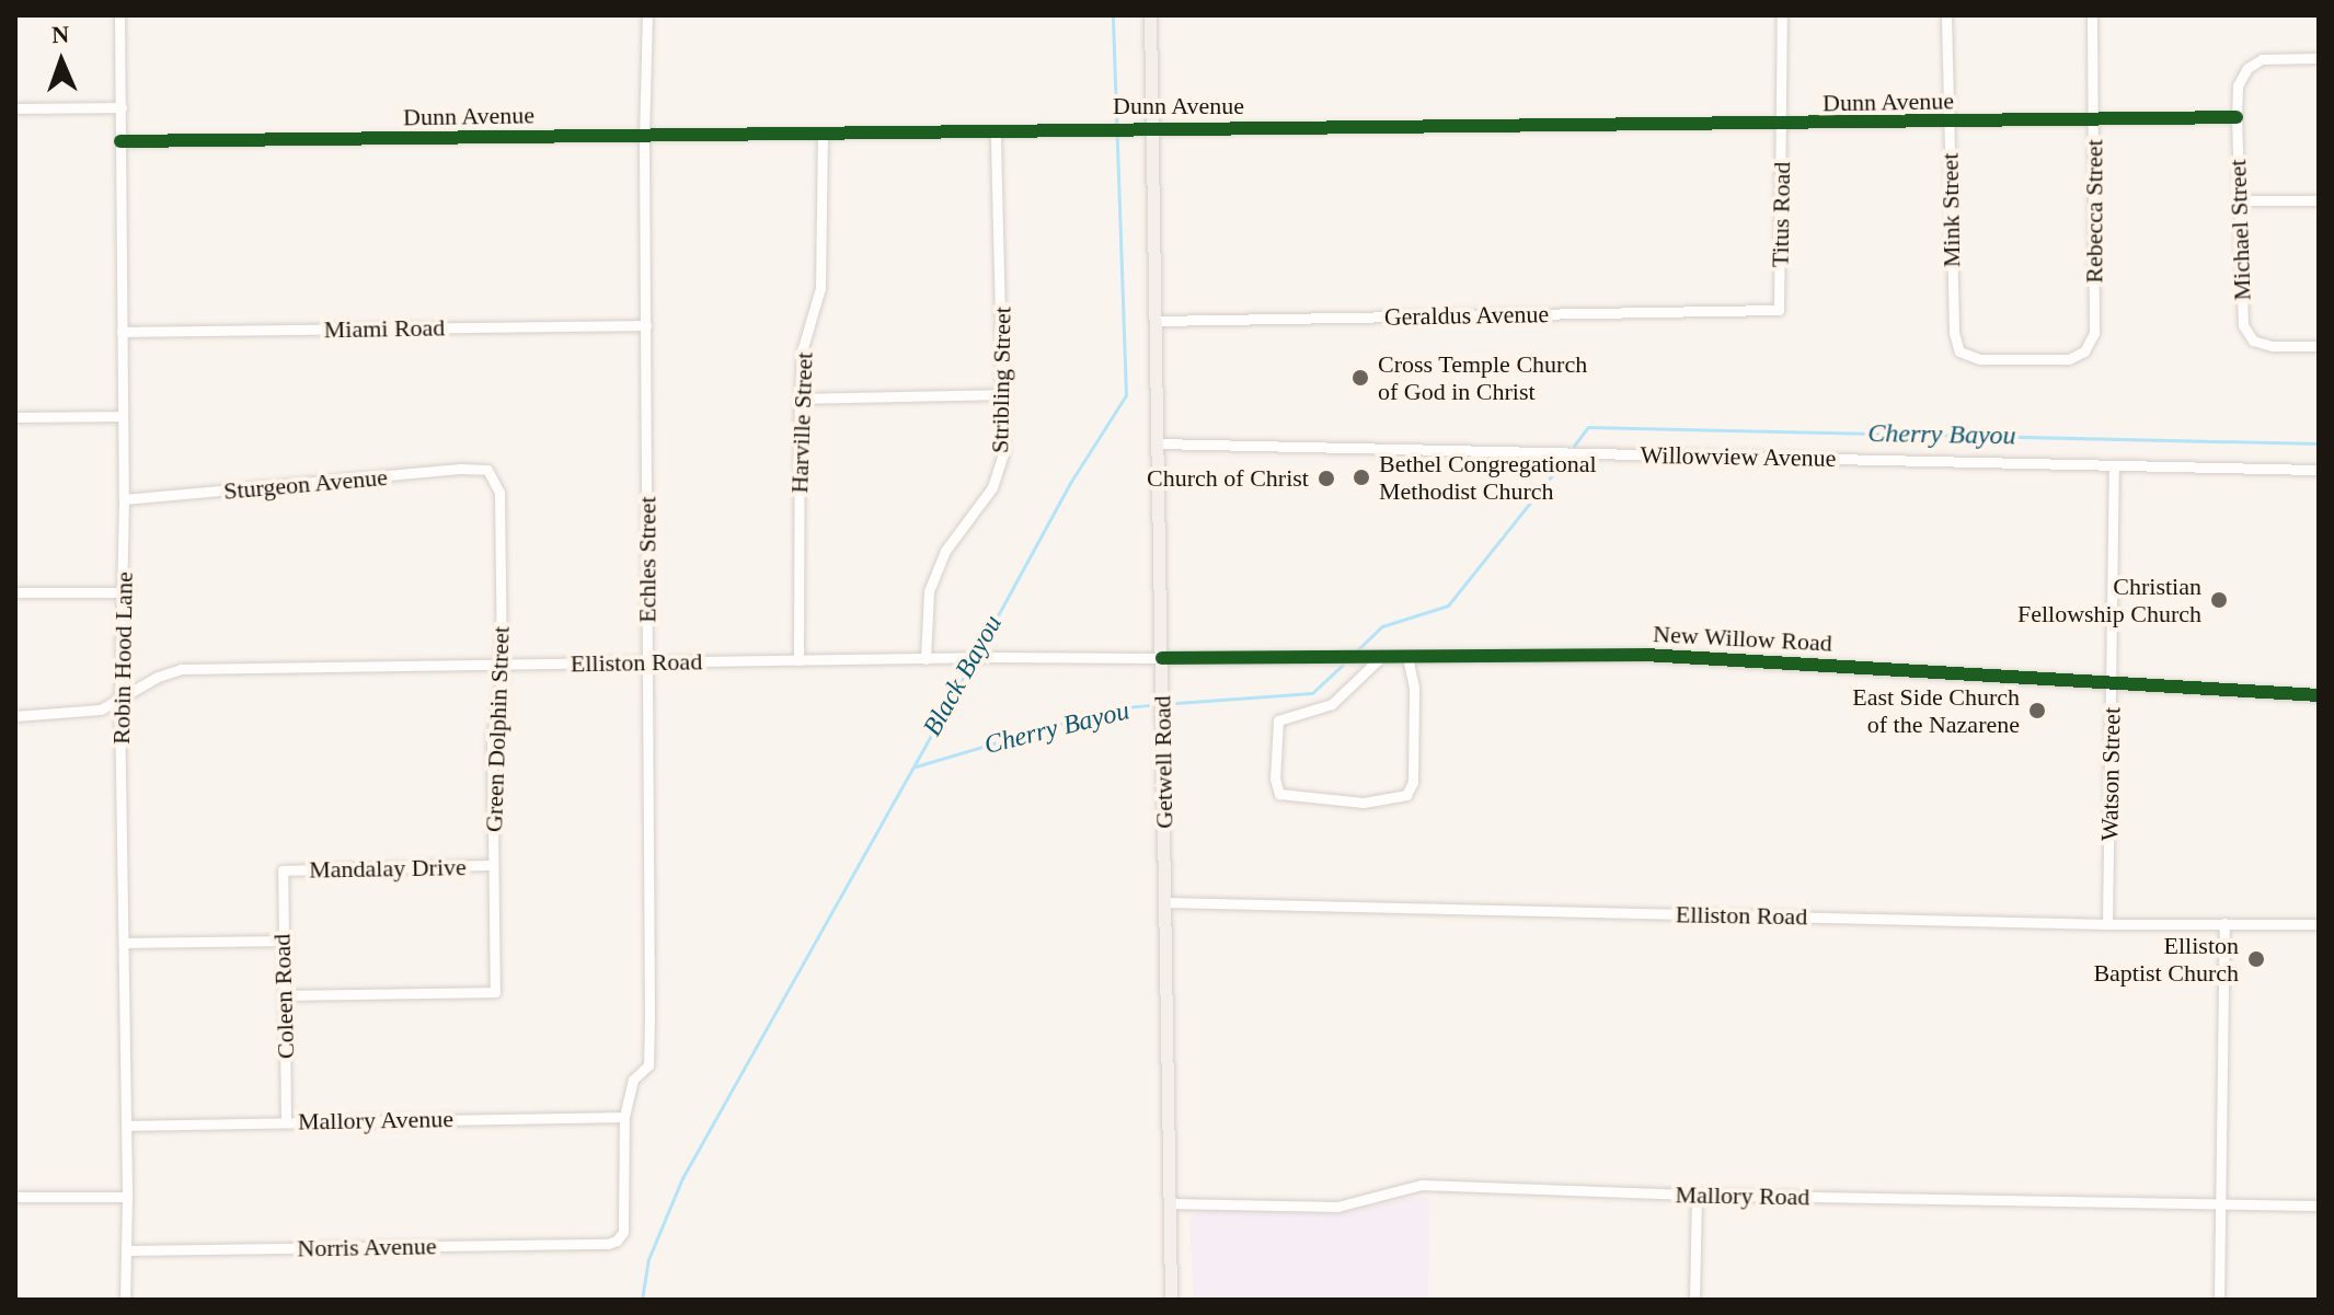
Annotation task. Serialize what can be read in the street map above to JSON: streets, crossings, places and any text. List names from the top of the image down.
{
  "streets": {
    "main road": ["New Willow Road", "Getwell Road"],
    "street": [
      "Dunn Avenue",
      "Mink Street",
      "Rebecca Street",
      "Titus Road",
      "Michael Street",
      "Geraldus Avenue",
      "Miami Road",
      "Stribling Street",
      "Harville Street",
      "Willowview Avenue",
      "Sturgeon Avenue",
      "Echles Street",
      "Robin Hood Lane",
      "Elliston Road",
      "Green Dolphin Street",
      "Watson Street",
      "Mandalay Drive",
      "Coleen Road",
      "Mallory Avenue",
      "Mallory Road",
      "Norris Avenue"
    ]
  },
  "crossings": [
    ["Dunn Avenue", "Mink Street"],
    ["Dunn Avenue", "Rebecca Street"],
    ["Dunn Avenue", "Titus Road"],
    ["Dunn Avenue", "Michael Street"],
    ["Dunn Avenue", "Stribling Street"],
    ["Dunn Avenue", "Harville Street"],
    ["Dunn Avenue", "Echles Street"],
    ["Dunn Avenue", "Robin Hood Lane"],
    ["Dunn Avenue", "Getwell Road"],
    ["Mink Street", "Rebecca Street"],
    ["Titus Road", "Geraldus Avenue"],
    ["Geraldus Avenue", "Getwell Road"],
    ["Miami Road", "Echles Street"],
    ["Miami Road", "Robin Hood Lane"],
    ["Stribling Street", "Elliston Road"],
    ["Harville Street", "Elliston Road"],
    ["Willowview Avenue", "Getwell Road"],
    ["Willowview Avenue", "Watson Street"],
    ["Sturgeon Avenue", "Robin Hood Lane"],
    ["Sturgeon Avenue", "Green Dolphin Street"],
    ["Echles Street", "Elliston Road"],
    ["Echles Street", "Mallory Avenue"],
    ["Echles Street", "Norris Avenue"],
    ["New Willow Road", "Elliston Road"],
    ["New Willow Road", "Getwell Road"],
    ["New Willow Road", "Watson Street"],
    ["Robin Hood Lane", "Elliston Road"],
    ["Robin Hood Lane", "Mallory Avenue"],
    ["Robin Hood Lane", "Norris Avenue"],
    ["Elliston Road", "Green Dolphin Street"],
    ["Elliston Road", "Getwell Road"],
    ["Elliston Road", "Watson Street"],
    ["Green Dolphin Street", "Mandalay Drive"],
    ["Green Dolphin Street", "Coleen Road"],
    ["Getwell Road", "Mallory Road"],
    ["Mandalay Drive", "Coleen Road"],
    ["Coleen Road", "Mallory Avenue"]
  ],
  "water": ["Cherry Bayou", "Black Bayou"],
  "places": [
    "Cross Temple Church of God in Christ",
    "Bethel Congregational Methodist Church",
    "Church of Christ",
    "Christian Fellowship Church",
    "East Side Church of the Nazarene",
    "Elliston Baptist Church"
  ],
  "north": "top"
}
